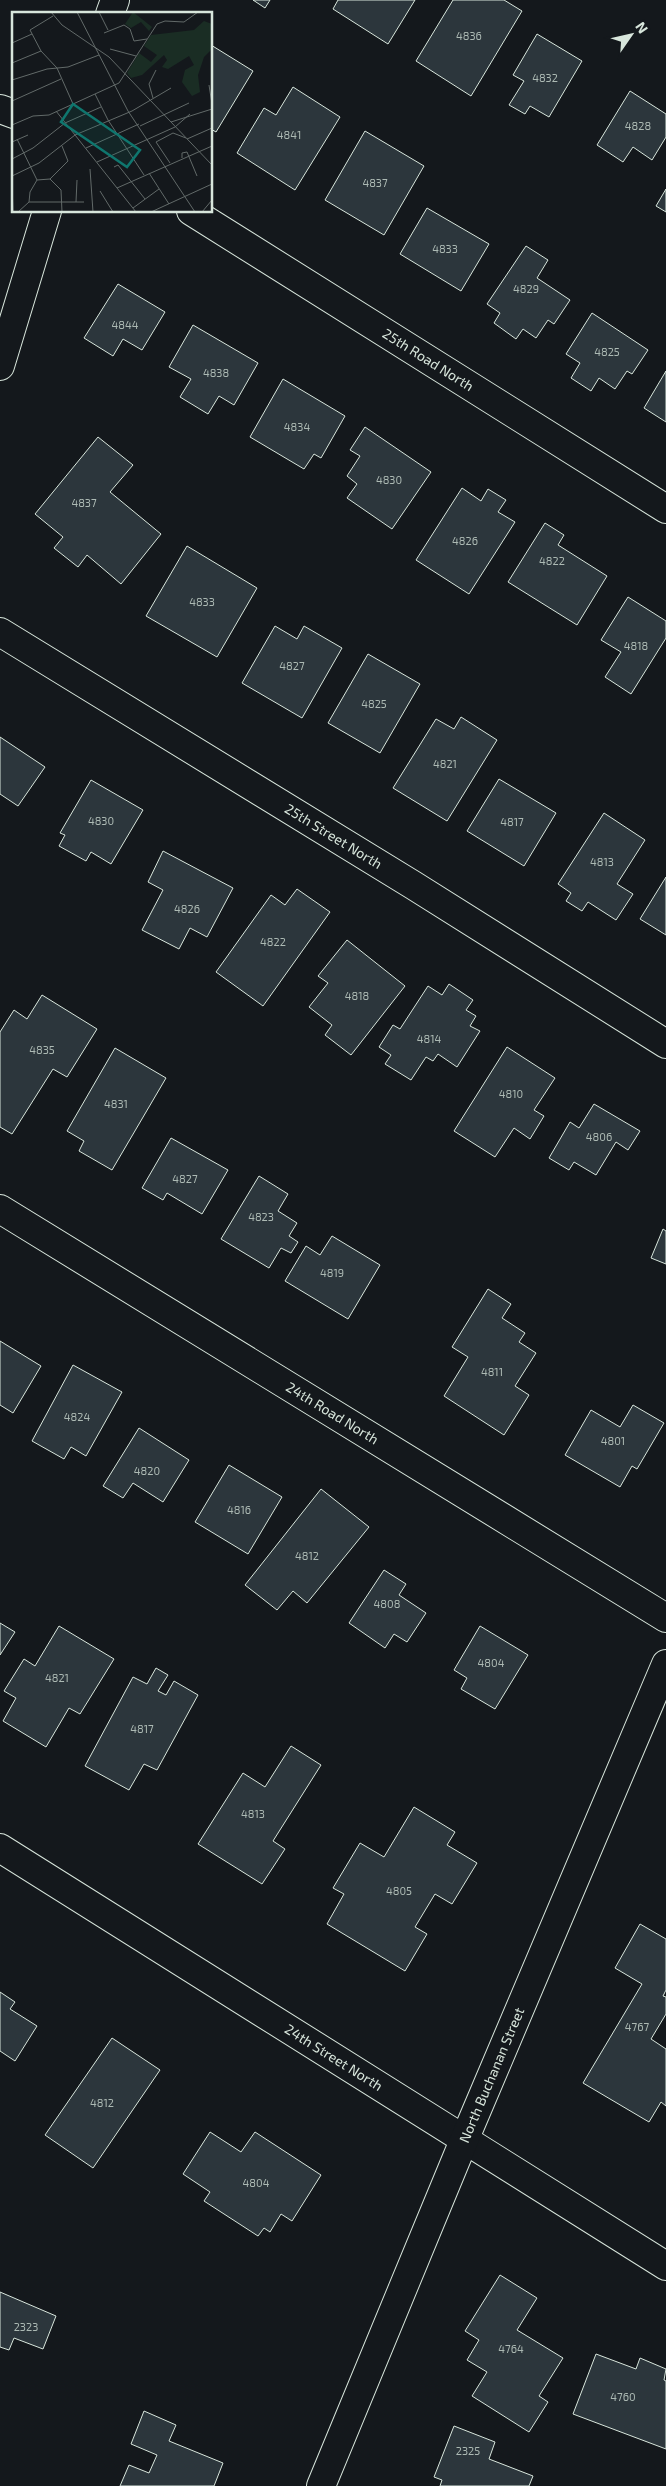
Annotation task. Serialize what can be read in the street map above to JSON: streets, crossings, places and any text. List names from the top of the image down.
{
  "streets": {
    "street": [
      "25th Road North",
      "25th Street North",
      "24th Road North",
      "24th Street North",
      "North Buchanan Street"
    ]
  },
  "crossings": [
    ["24th Street North", "North Buchanan Street"]
  ],
  "house_numbers": [
    "4836",
    "4832",
    "4828",
    "4841",
    "4837",
    "4833",
    "4829",
    "4844",
    "4825",
    "4838",
    "4834",
    "4830",
    "4837",
    "4826",
    "4822",
    "4833",
    "4818",
    "4827",
    "4825",
    "4821",
    "4830",
    "4817",
    "4813",
    "4826",
    "4822",
    "4818",
    "4814",
    "4835",
    "4810",
    "4831",
    "4806",
    "4827",
    "4823",
    "4819",
    "4811",
    "4824",
    "4801",
    "4820",
    "4816",
    "4812",
    "4808",
    "4804",
    "4821",
    "4817",
    "4813",
    "4805",
    "4767",
    "4812",
    "4804",
    "2323",
    "4764",
    "4760",
    "2325"
  ],
  "north": "top right"
}
